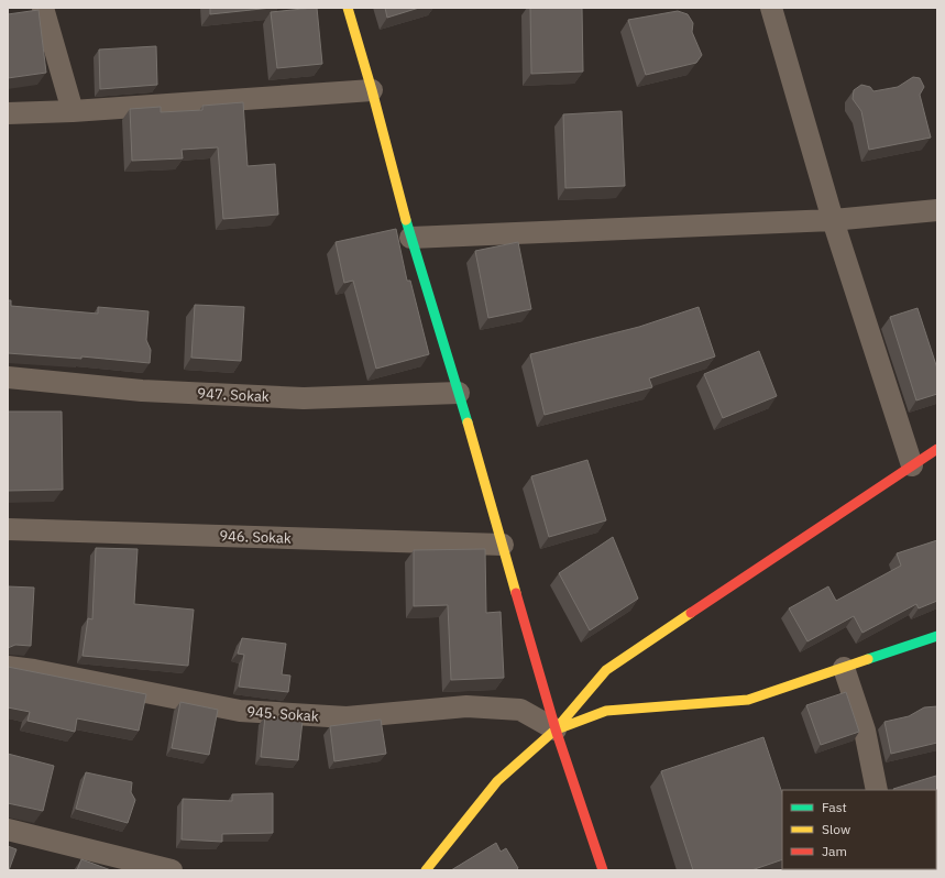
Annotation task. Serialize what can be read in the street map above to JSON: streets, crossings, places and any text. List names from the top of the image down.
{
  "streets": {
    "street": ["947. Sokak", "946. Sokak", "945. Sokak"]
  },
  "legend": ["Fast", "Slow", "Jam"]
}
